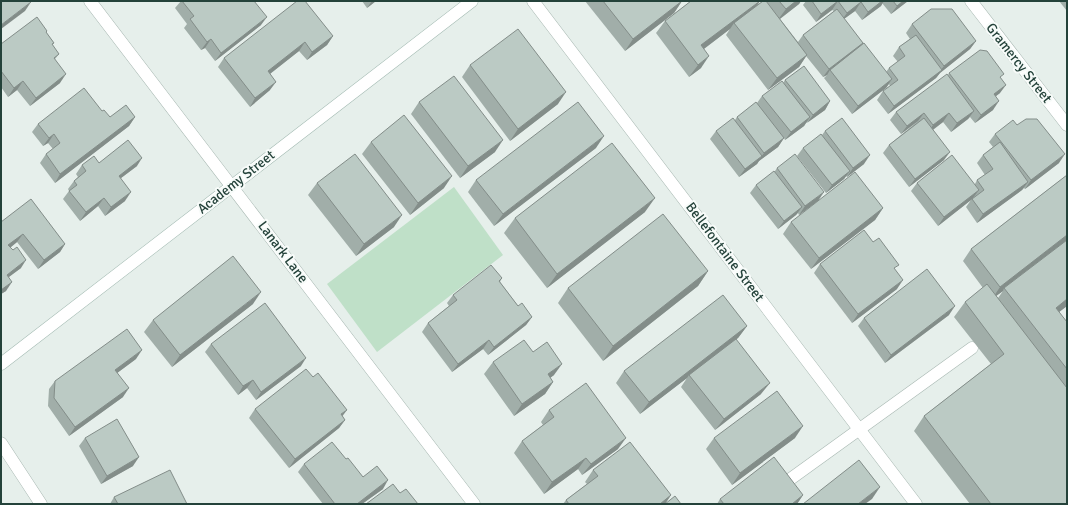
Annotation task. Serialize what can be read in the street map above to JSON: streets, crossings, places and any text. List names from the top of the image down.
{
  "streets": {
    "street": [
      "Gramercy Street",
      "Academy Street",
      "Lanark Lane",
      "Bellefontaine Street"
    ]
  },
  "crossings": [
    ["Academy Street", "Lanark Lane"]
  ]
}
